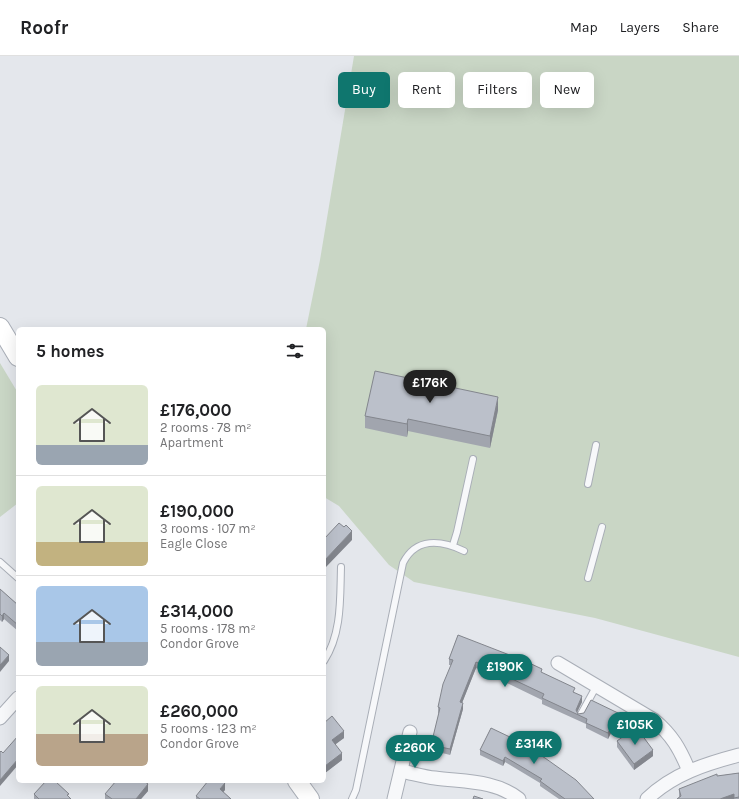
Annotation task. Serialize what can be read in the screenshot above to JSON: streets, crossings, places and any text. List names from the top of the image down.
{
  "page": {
    "header": "Roofr",
    "nav": ["Map", "Layers", "Share"],
    "chip": [
      "Buy",
      "Rent",
      "Filters",
      "New"
    ],
    "heading": "5 homes",
    "price": [
      "£176K",
      "£190K",
      "£105K",
      "£314K",
      "£260K"
    ],
    "list": [
      {
        "name": "£176,000",
        "note": "2 rooms · 78 m² · Apartment"
      },
      {
        "name": "£190,000",
        "note": "3 rooms · 107 m² · Eagle Close"
      },
      {
        "name": "£314,000",
        "note": "5 rooms · 178 m² · Condor Grove"
      },
      {
        "name": "£260,000",
        "note": "5 rooms · 123 m² · Condor Grove"
      }
    ]
  }
}
